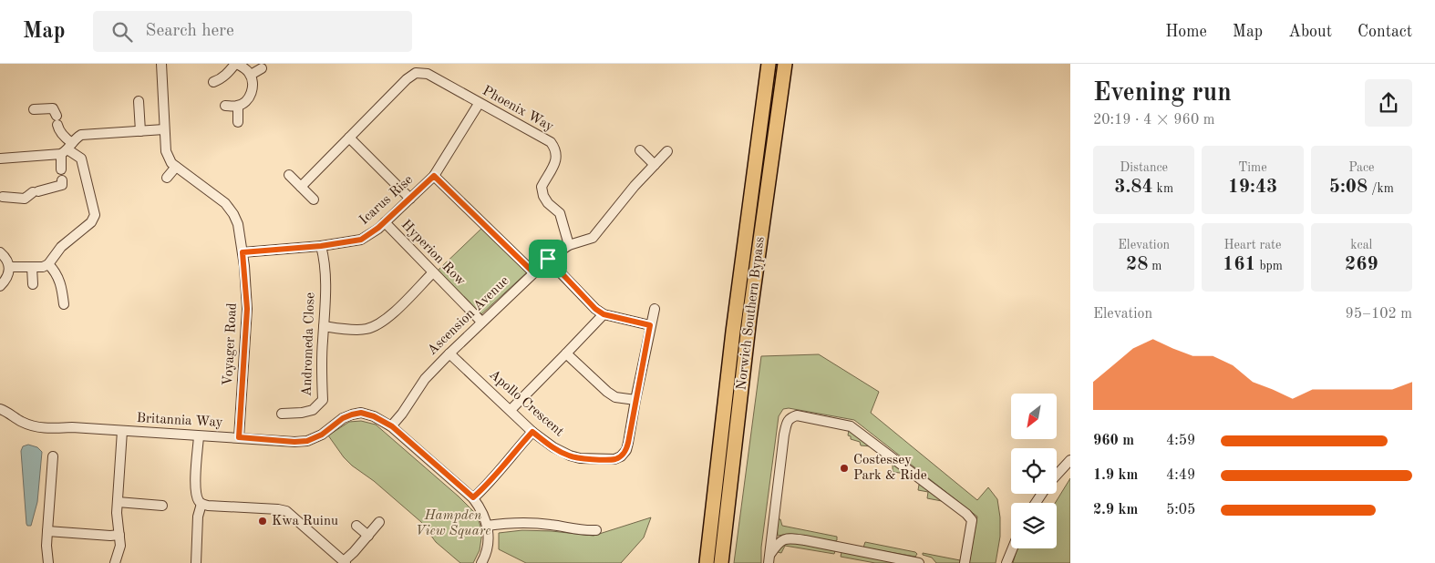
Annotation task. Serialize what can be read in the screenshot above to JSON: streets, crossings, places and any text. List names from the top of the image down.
{
  "streets": {
    "highway": ["Norwich Southern Bypass"],
    "street": [
      "Phoenix Way",
      "Icarus Rise",
      "Hyperion Row",
      "Ascension Avenue",
      "Voyager Road",
      "Andromeda Close",
      "Apollo Crescent",
      "Britannia Way"
    ]
  },
  "crossings": [
    ["Phoenix Way", "Icarus Rise"],
    ["Phoenix Way", "Ascension Avenue"],
    ["Icarus Rise", "Hyperion Row"],
    ["Icarus Rise", "Voyager Road"],
    ["Icarus Rise", "Andromeda Close"],
    ["Hyperion Row", "Ascension Avenue"],
    ["Ascension Avenue", "Apollo Crescent"],
    ["Ascension Avenue", "Britannia Way"],
    ["Voyager Road", "Britannia Way"]
  ],
  "parks": ["Hampden View Square"],
  "places": ["Costessey Park & Ride", "Kwa Ruinu"],
  "north": "bottom left",
  "page": {
    "header": "Map",
    "search": "Search here",
    "nav": [
      "Home",
      "Map",
      "About",
      "Contact"
    ],
    "heading": ["Evening run", "20:19 · 4 × 960 m"],
    "stats": [
      ["Distance", "3.84 km"],
      ["Time", "19:43"],
      ["Pace", "5:08 /km"],
      ["Elevation", "28 m"],
      ["Heart rate", "161 bpm"],
      ["kcal", "269"]
    ],
    "chart": ["Elevation", "95–102 m"],
    "list": [
      {
        "name": "960 m",
        "note": "4:59"
      },
      {
        "name": "1.9 km",
        "note": "4:49"
      },
      {
        "name": "2.9 km",
        "note": "5:05"
      }
    ]
  }
}
